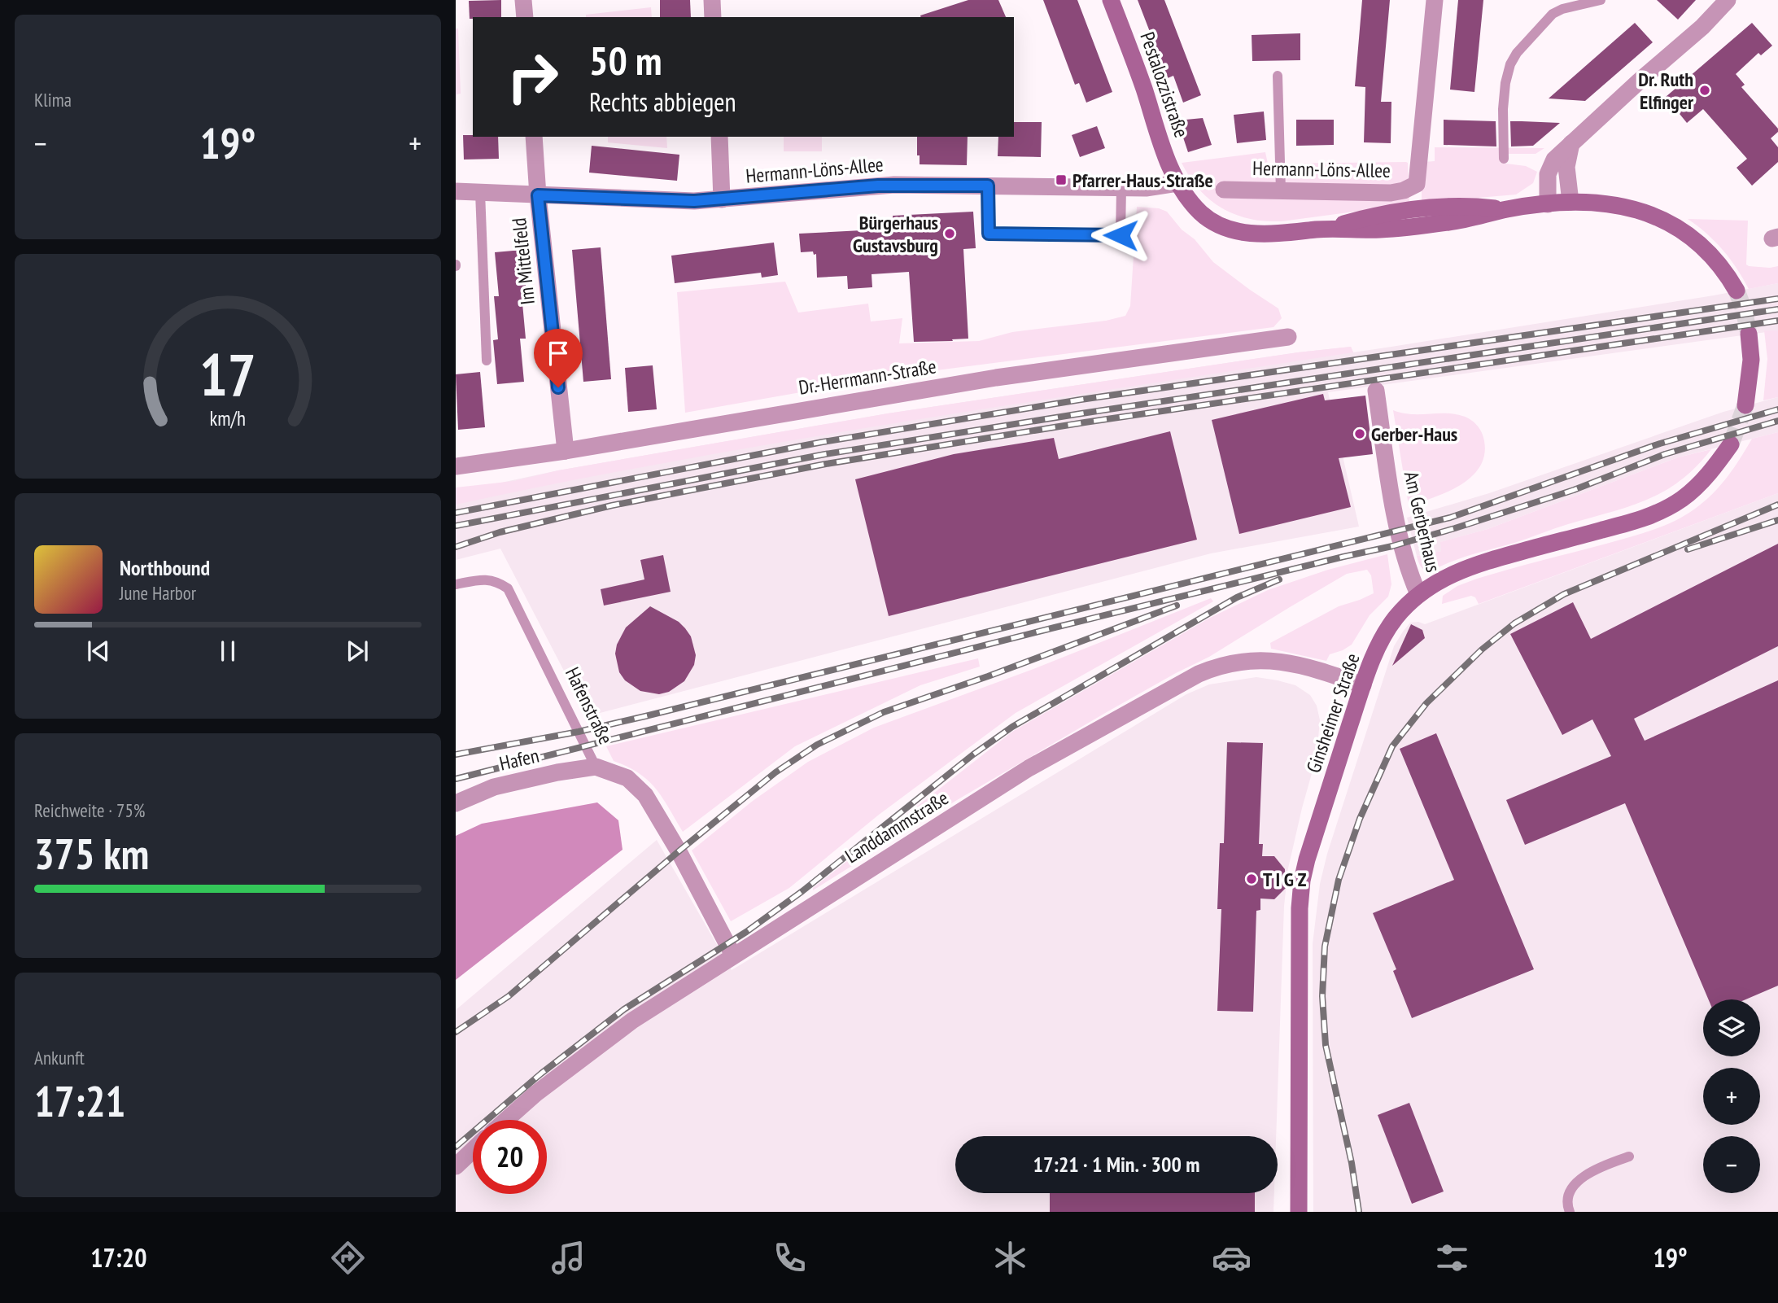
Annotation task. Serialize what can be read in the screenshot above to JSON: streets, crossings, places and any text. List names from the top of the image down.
{
  "streets": {
    "main road": ["Pestalozzistraße", "Ginsheimer Straße"],
    "street": [
      "Hermann-Löns-Allee",
      "Im Mittelfeld",
      "Dr.-Herrmann-Straße",
      "Am Gerberhaus",
      "Hafenstraße",
      "Hafen",
      "Landdammstraße"
    ]
  },
  "crossings": [
    ["Pestalozzistraße", "Hermann-Löns-Allee"],
    ["Hermann-Löns-Allee", "Im Mittelfeld"],
    ["Im Mittelfeld", "Dr.-Herrmann-Straße"],
    ["Am Gerberhaus", "Ginsheimer Straße"],
    ["Hafenstraße", "Hafen"],
    ["Hafenstraße", "Landdammstraße"],
    ["Ginsheimer Straße", "Landdammstraße"]
  ],
  "places": {
    "other": [
      "Dr. Ruth Elfinger",
      "Bürgerhaus Gustavsburg",
      "Gerber-Haus",
      "T I G Z"
    ],
    "transit": ["Pfarrer-Haus-Straße"]
  },
  "page": {
    "tile": [
      "Klima",
      ["Reichweite · 75%", "375 km"],
      ["Ankunft", "17:21"]
    ],
    "turn": ["50 m", "Rechts abbiegen"],
    "heat": ["−", "19°", "+"],
    "song": ["Northbound", "June Harbor"],
    "map_buttons": ["+", "−"],
    "limit": "20",
    "trip": "17:21 · 1 Min. · 300 m",
    "tabs": ["17:20", "19°"],
    "gauge": ["17", "km/h"]
  }
}
